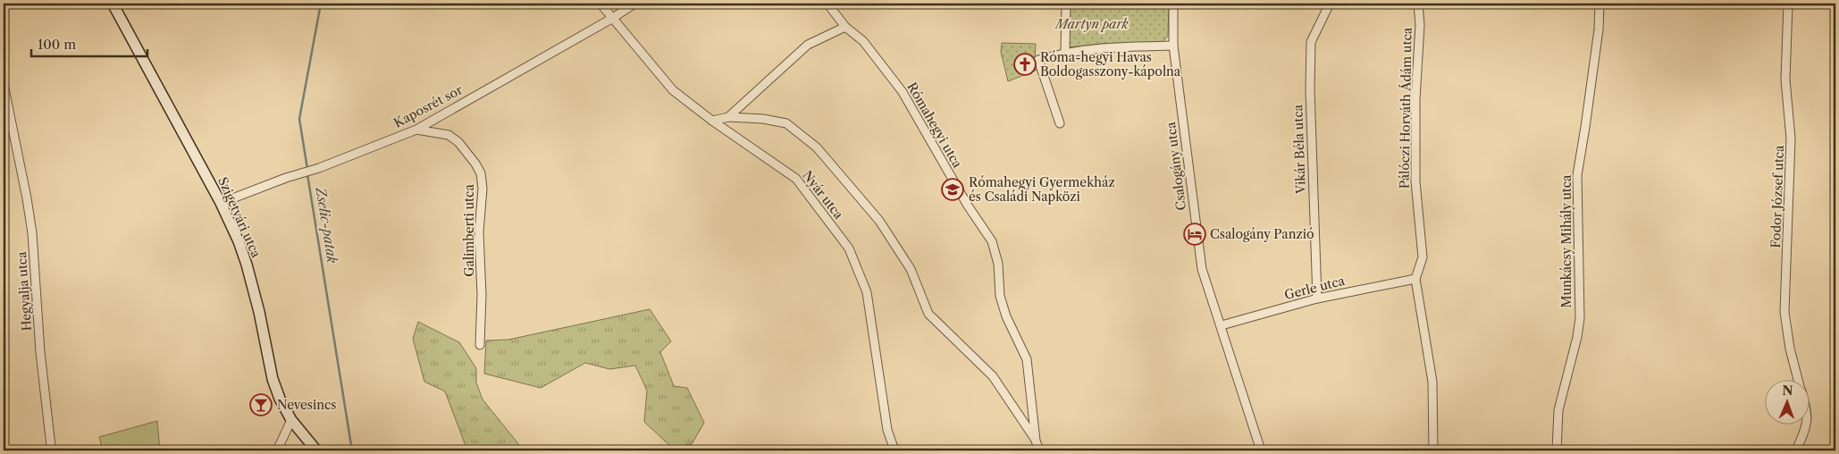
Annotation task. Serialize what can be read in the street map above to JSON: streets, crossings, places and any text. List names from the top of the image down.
{
  "streets": {
    "street": [
      "Kaposrét sor",
      "Pálóczi Horváth Ádám utca",
      "Rómahegyi utca",
      "Vikár Béla utca",
      "Csalogány utca",
      "Nyár utca",
      "Fodor József utca",
      "Szigetvári utca",
      "Galimberti utca",
      "Munkácsy Mihály utca",
      "Gerle utca",
      "Hegyalja utca"
    ]
  },
  "crossings": [
    ["Kaposrét sor", "Nyár utca"],
    ["Kaposrét sor", "Szigetvári utca"],
    ["Kaposrét sor", "Galimberti utca"],
    ["Pálóczi Horváth Ádám utca", "Gerle utca"],
    ["Vikár Béla utca", "Gerle utca"],
    ["Csalogány utca", "Gerle utca"]
  ],
  "water": ["Zselic-patak"],
  "parks": ["Martyn park"],
  "places": {
    "church": ["Róma-hegyi Havas Boldogasszony-kápolna"],
    "school or university": ["Rómahegyi Gyermekház és Családi Napközi"],
    "hotel": ["Csalogány Panzió"],
    "bar": ["Nevesincs"]
  },
  "scale_bar": "100 m",
  "north": "top"
}
